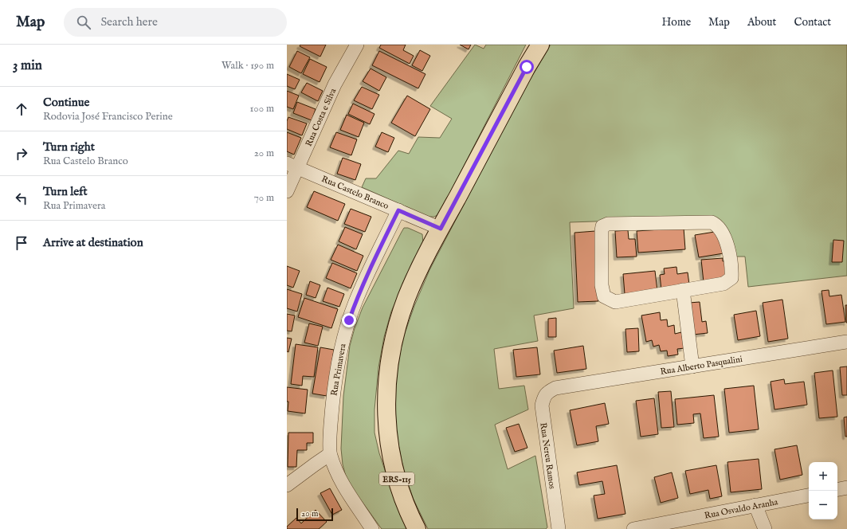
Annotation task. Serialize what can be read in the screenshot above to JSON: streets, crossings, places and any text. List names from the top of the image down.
{
  "streets": {
    "main road": ["ERS-115"],
    "street": [
      "Rua Costa e Silva",
      "Rua Castelo Branco",
      "Rua Alberto Pasqualini",
      "Rua Primavera",
      "Rua Nereu Ramos",
      "Rua Osvaldo Aranha"
    ]
  },
  "crossings": [
    ["Rua Costa e Silva", "Rua Castelo Branco"],
    ["Rua Castelo Branco", "Rua Primavera"],
    ["Rua Castelo Branco", "ERS-115"],
    ["Rua Alberto Pasqualini", "Rua Nereu Ramos"]
  ],
  "scale_bar": "20 m",
  "page": {
    "header": "Map",
    "search": "Search here",
    "nav": [
      "Home",
      "Map",
      "About",
      "Contact"
    ],
    "heading": ["3 min", "Walk · 190 m"],
    "list": [
      ["Continue", "Rodovia José Francisco Perine", "100 m"],
      ["Turn right", "Rua Castelo Branco", "20 m"],
      ["Turn left", "Rua Primavera", "70 m"],
      "Arrive at destination"
    ],
    "map_buttons": ["+", "−"],
    "scale": "20 m"
  }
}
